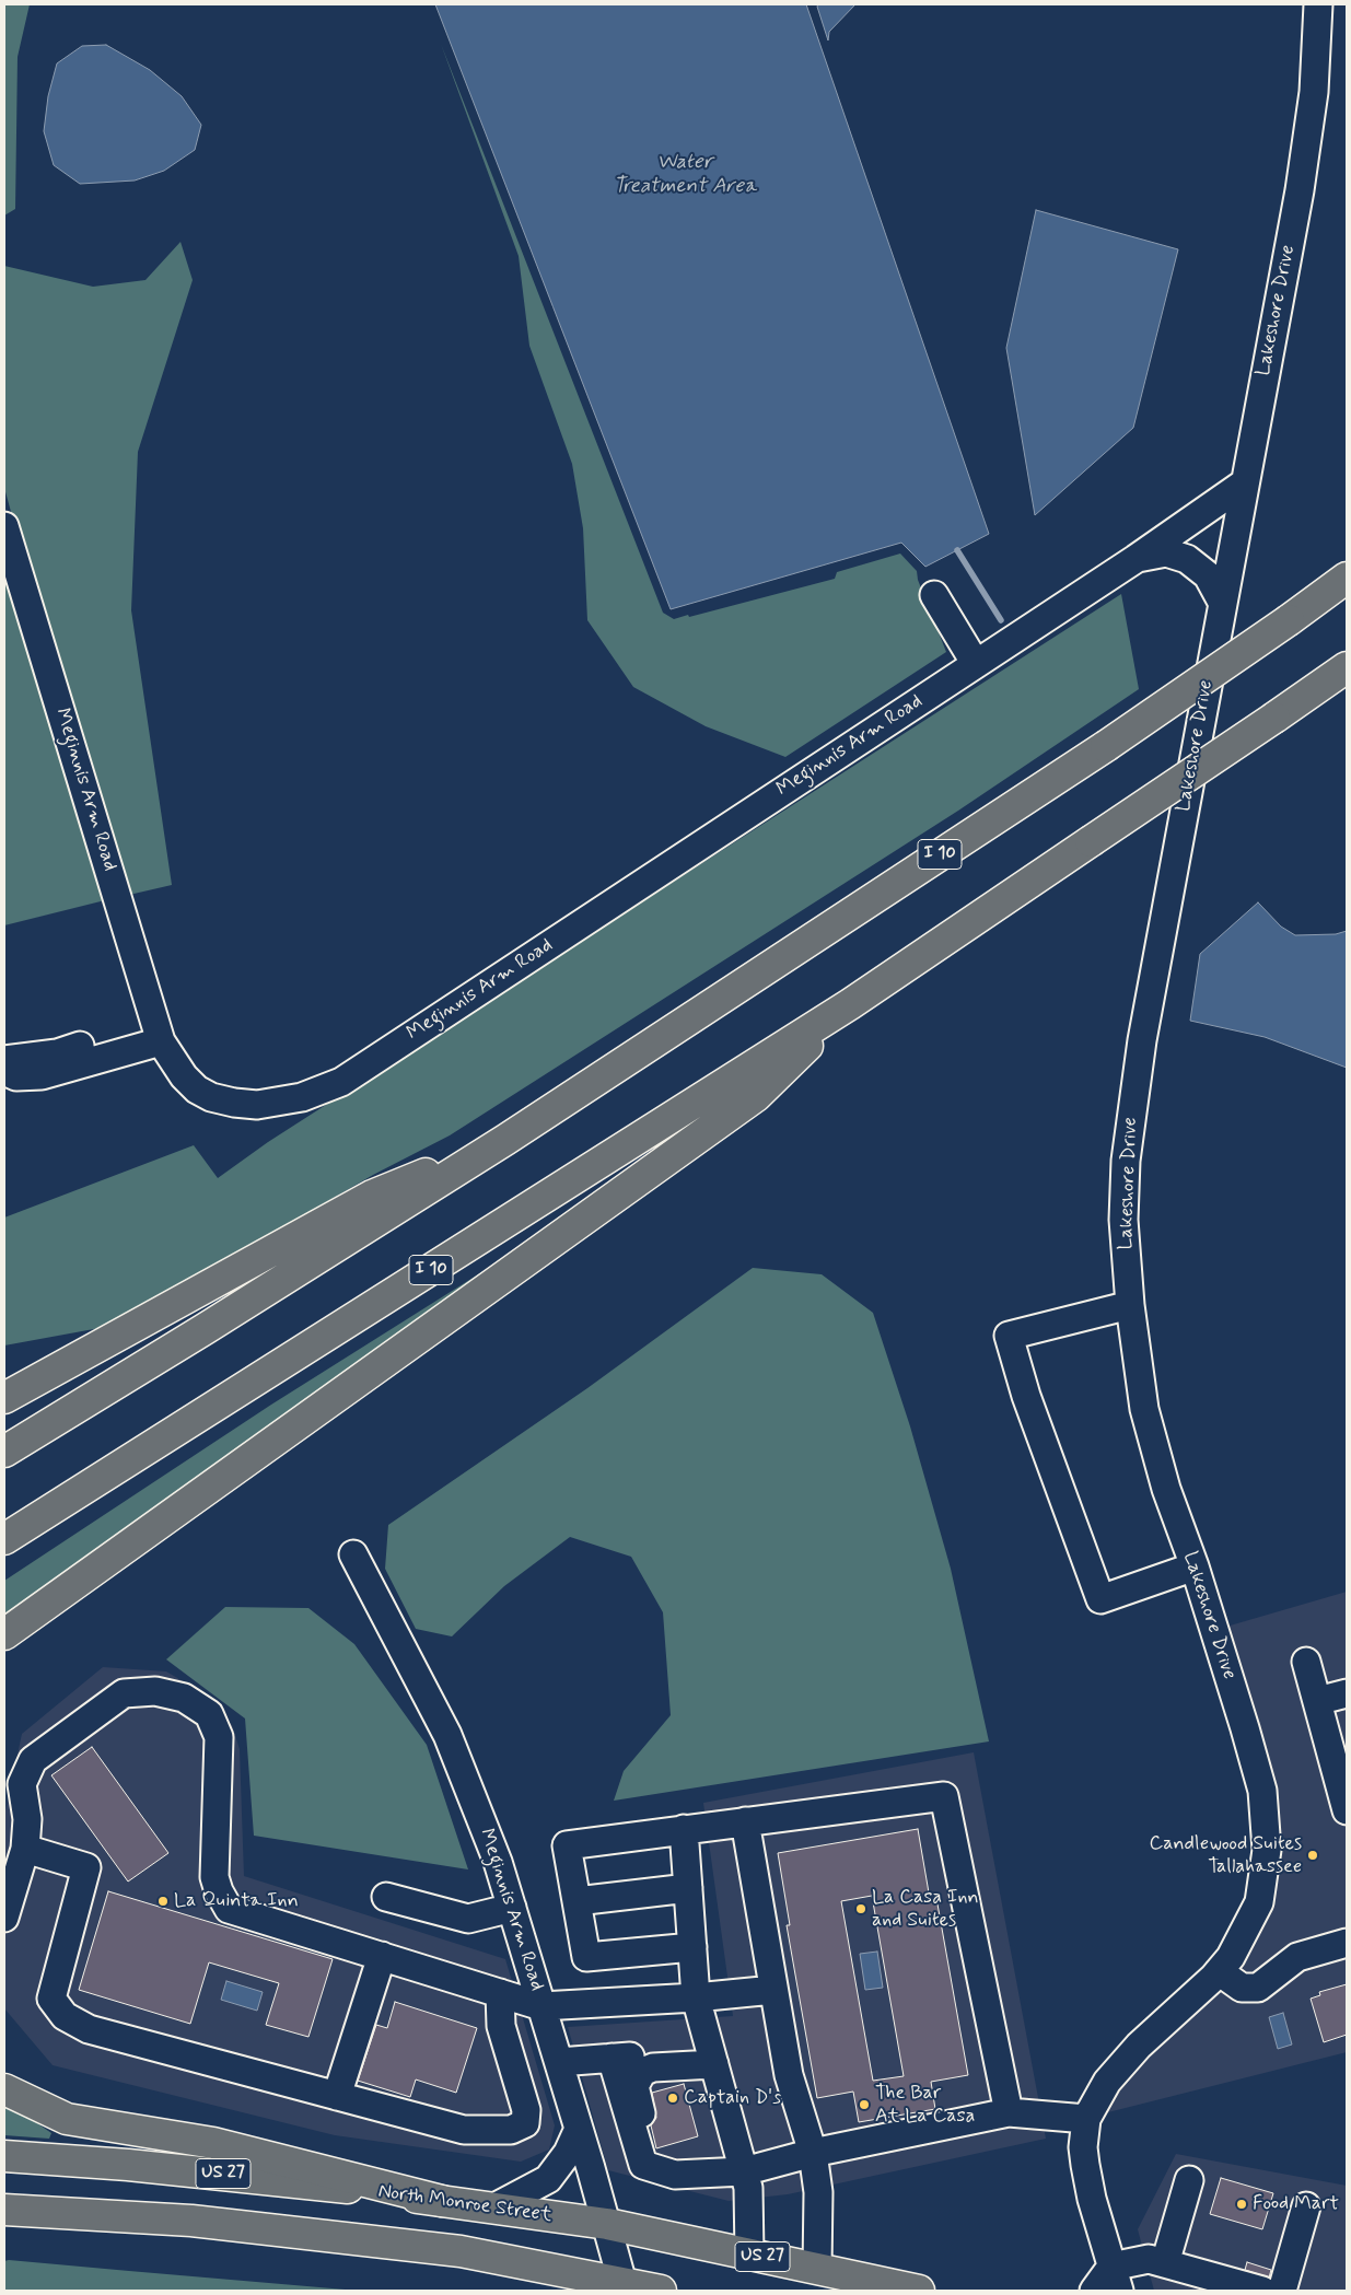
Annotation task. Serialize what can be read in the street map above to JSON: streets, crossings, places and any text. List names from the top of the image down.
{
  "streets": {
    "main road": ["I 10", "US 27", "North Monroe Street"],
    "street": ["Lakeshore Drive", "Meginnis Arm Road"]
  },
  "crossings": [
    ["Lakeshore Drive", "Meginnis Arm Road"],
    ["Meginnis Arm Road", "North Monroe Street"]
  ],
  "water": ["Water Treatment Area"],
  "places": [
    "Candlewood Suites Tallahassee",
    "La Quinta Inn",
    "La Casa Inn and Suites",
    "Captain D's",
    "The Bar At La Casa",
    "Food Mart"
  ]
}
